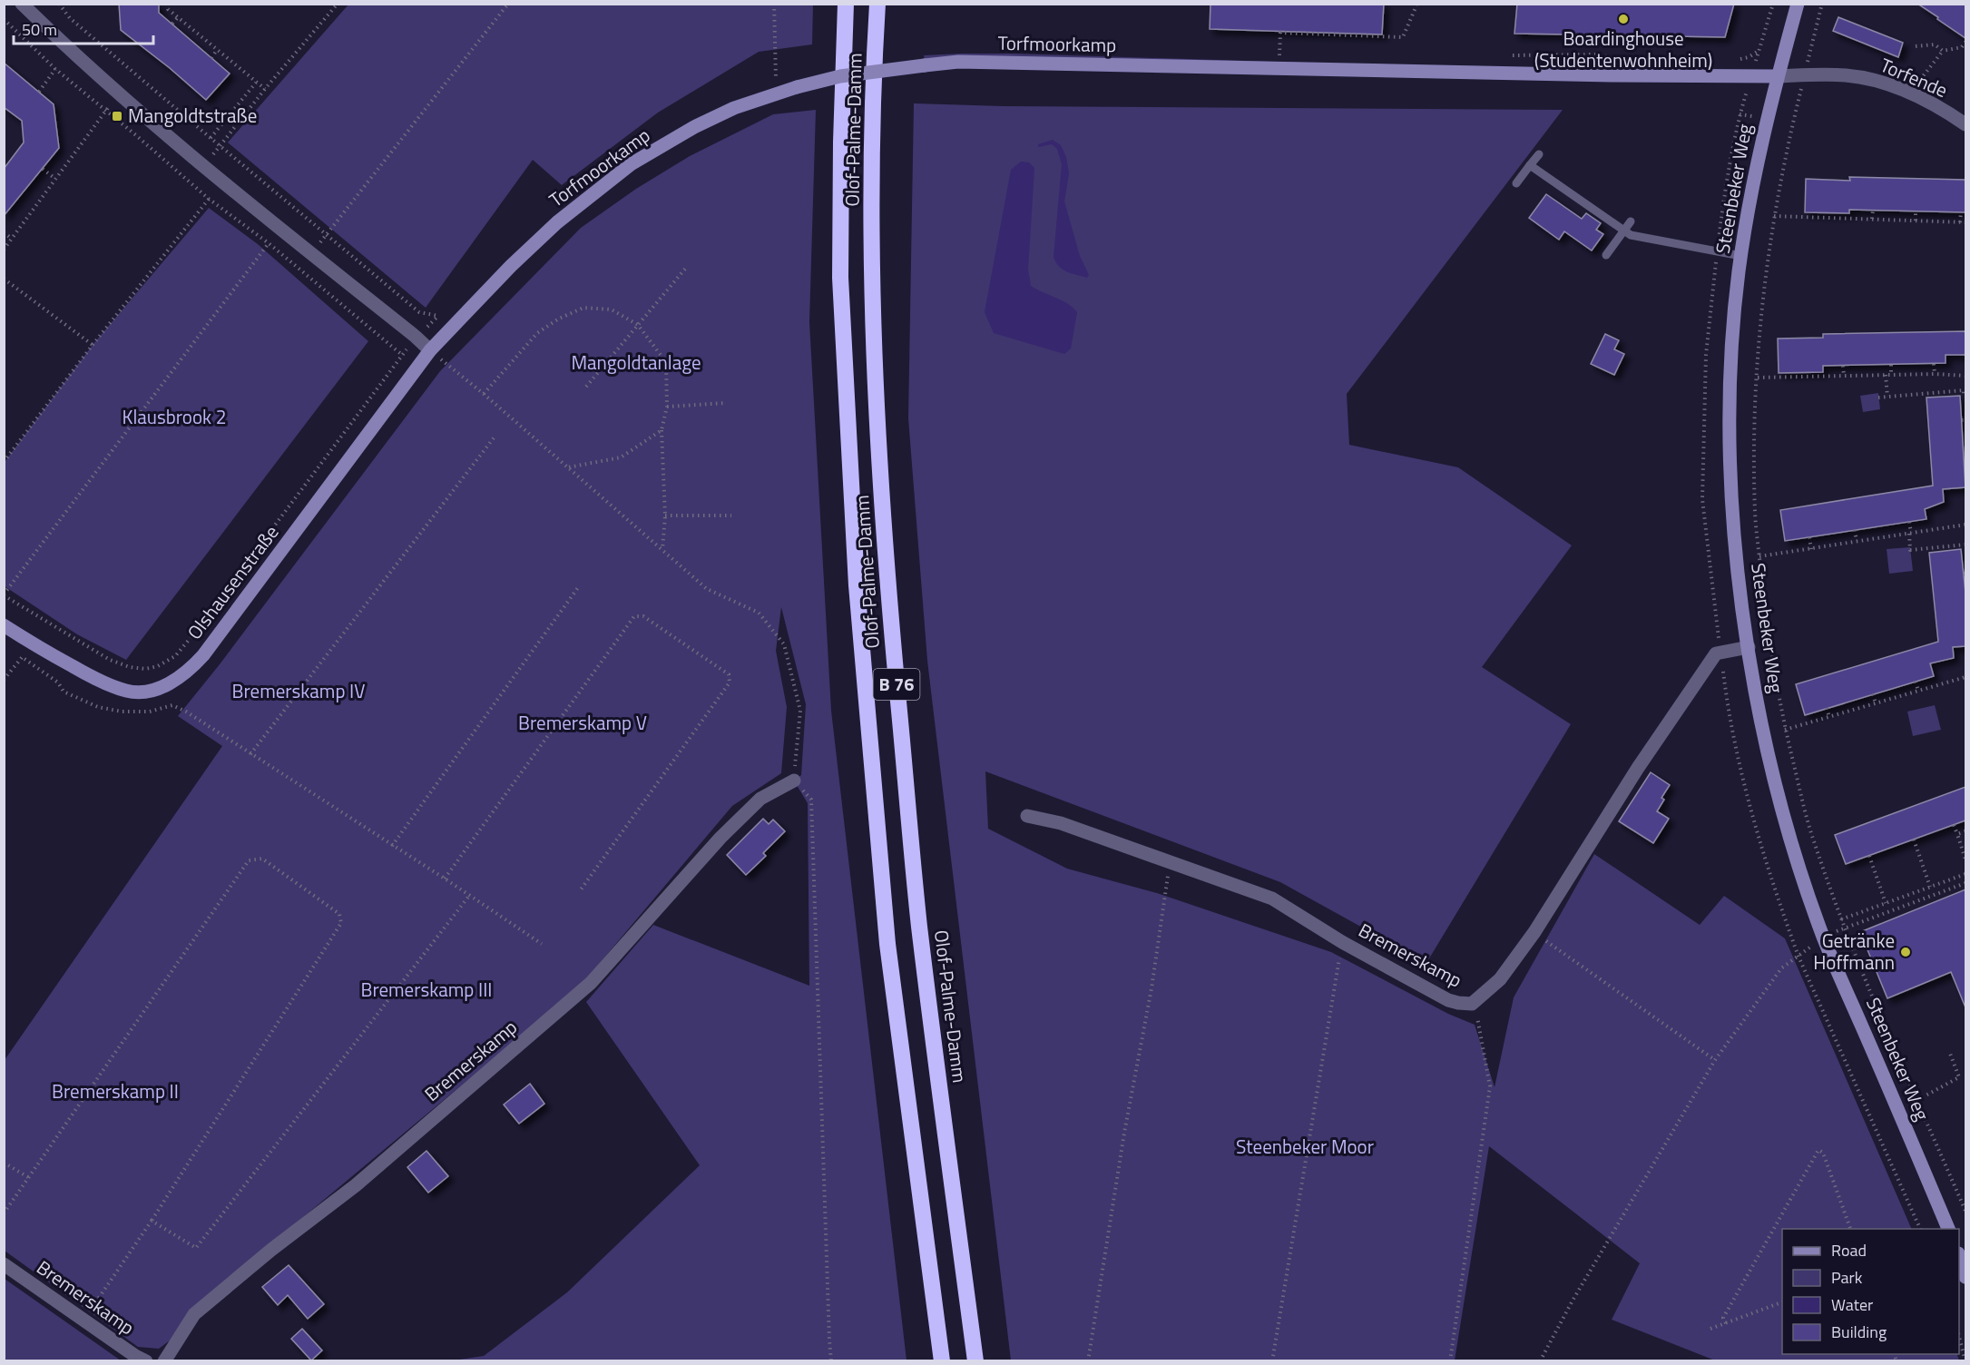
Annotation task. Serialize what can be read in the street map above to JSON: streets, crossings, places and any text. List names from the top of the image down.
{
  "streets": {
    "highway": ["Olof-Palme-Damm", "B 76"],
    "street": [
      "Torfmoorkamp",
      "Torfende",
      "Steenbeker Weg",
      "Olshausenstraße",
      "Bremerskamp"
    ]
  },
  "crossings": [
    ["Torfmoorkamp", "Torfende"],
    ["Torfmoorkamp", "Steenbeker Weg"],
    ["Torfmoorkamp", "Olshausenstraße"],
    ["Torfende", "Steenbeker Weg"],
    ["Steenbeker Weg", "Bremerskamp"]
  ],
  "parks": [
    "Mangoldtanlage",
    "Klausbrook 2",
    "Bremerskamp IV",
    "Bremerskamp V",
    "Bremerskamp III",
    "Bremerskamp II",
    "Steenbeker Moor"
  ],
  "places": {
    "other": ["Boardinghouse (Studentenwohnheim)", "Getränke Hoffmann"],
    "transit": ["Mangoldtstraße"]
  },
  "legend": [
    "Road",
    "Park",
    "Water",
    "Building"
  ],
  "scale_bar": "50 m"
}
